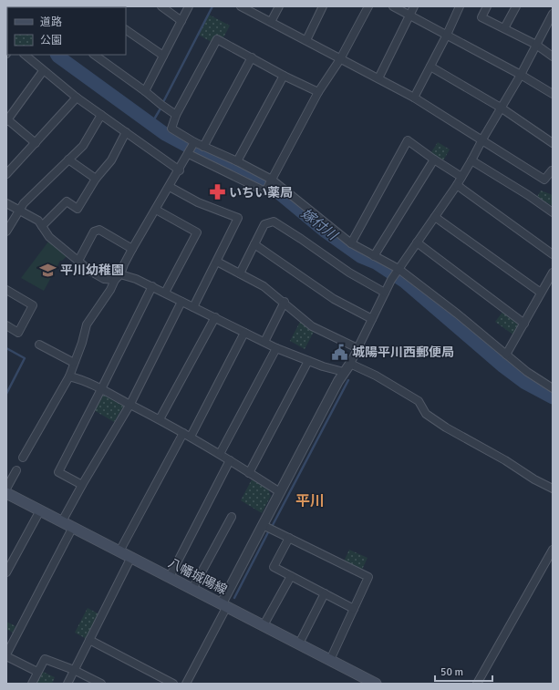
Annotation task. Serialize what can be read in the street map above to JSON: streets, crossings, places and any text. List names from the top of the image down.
{
  "streets": {
    "main road": ["八幡城陽線"]
  },
  "districts": ["平川"],
  "water": ["嫁付川"],
  "places": {
    "pharmacy": ["いちい薬局"],
    "school or university": ["平川幼稚園"],
    "public building": ["城陽平川西郵便局"]
  },
  "legend": ["道路", "公園"],
  "scale_bar": "50 m"
}
